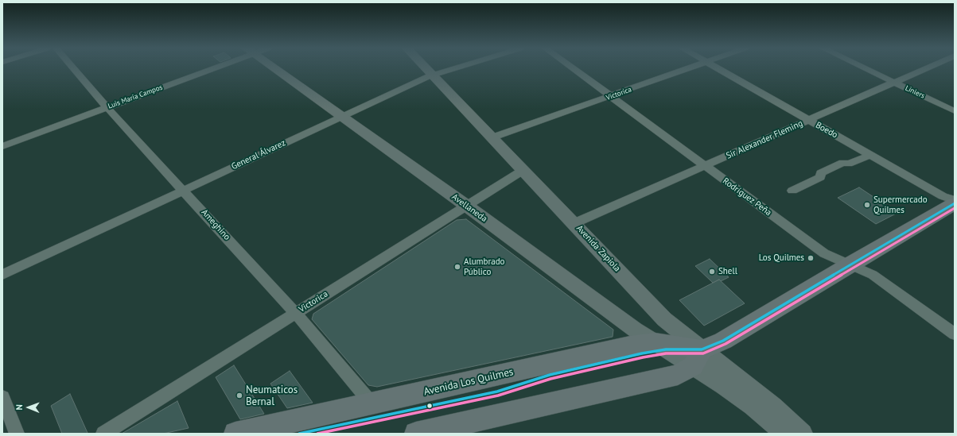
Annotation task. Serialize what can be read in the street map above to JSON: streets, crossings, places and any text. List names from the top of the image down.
{
  "streets": {
    "main road": ["Avellaneda", "Avenida Zapiola", "Avenida Los Quilmes"],
    "street": [
      "Liniers",
      "Victorica",
      "Luis María Campos",
      "Boedo",
      "Sir Alexander Fleming",
      "General Álvarez",
      "Rodríguez Peña",
      "Ameghino"
    ]
  },
  "crossings": [
    ["Liniers", "Sir Alexander Fleming"],
    ["Victorica", "Rodríguez Peña"],
    ["Victorica", "Avellaneda"],
    ["Victorica", "Ameghino"],
    ["Victorica", "Avenida Zapiola"],
    ["Luis María Campos", "Ameghino"],
    ["Boedo", "Sir Alexander Fleming"],
    ["Sir Alexander Fleming", "Rodríguez Peña"],
    ["Sir Alexander Fleming", "Avenida Zapiola"],
    ["General Álvarez", "Avellaneda"],
    ["General Álvarez", "Ameghino"],
    ["General Álvarez", "Avenida Zapiola"],
    ["Avellaneda", "Avenida Los Quilmes"],
    ["Ameghino", "Avenida Los Quilmes"],
    ["Avenida Zapiola", "Avenida Los Quilmes"]
  ],
  "places": [
    "Supermercado Quilmes",
    "Los Quilmes",
    "Alumbrado Público",
    "Shell",
    "Neumaticos Bernal"
  ],
  "north": "left"
}
